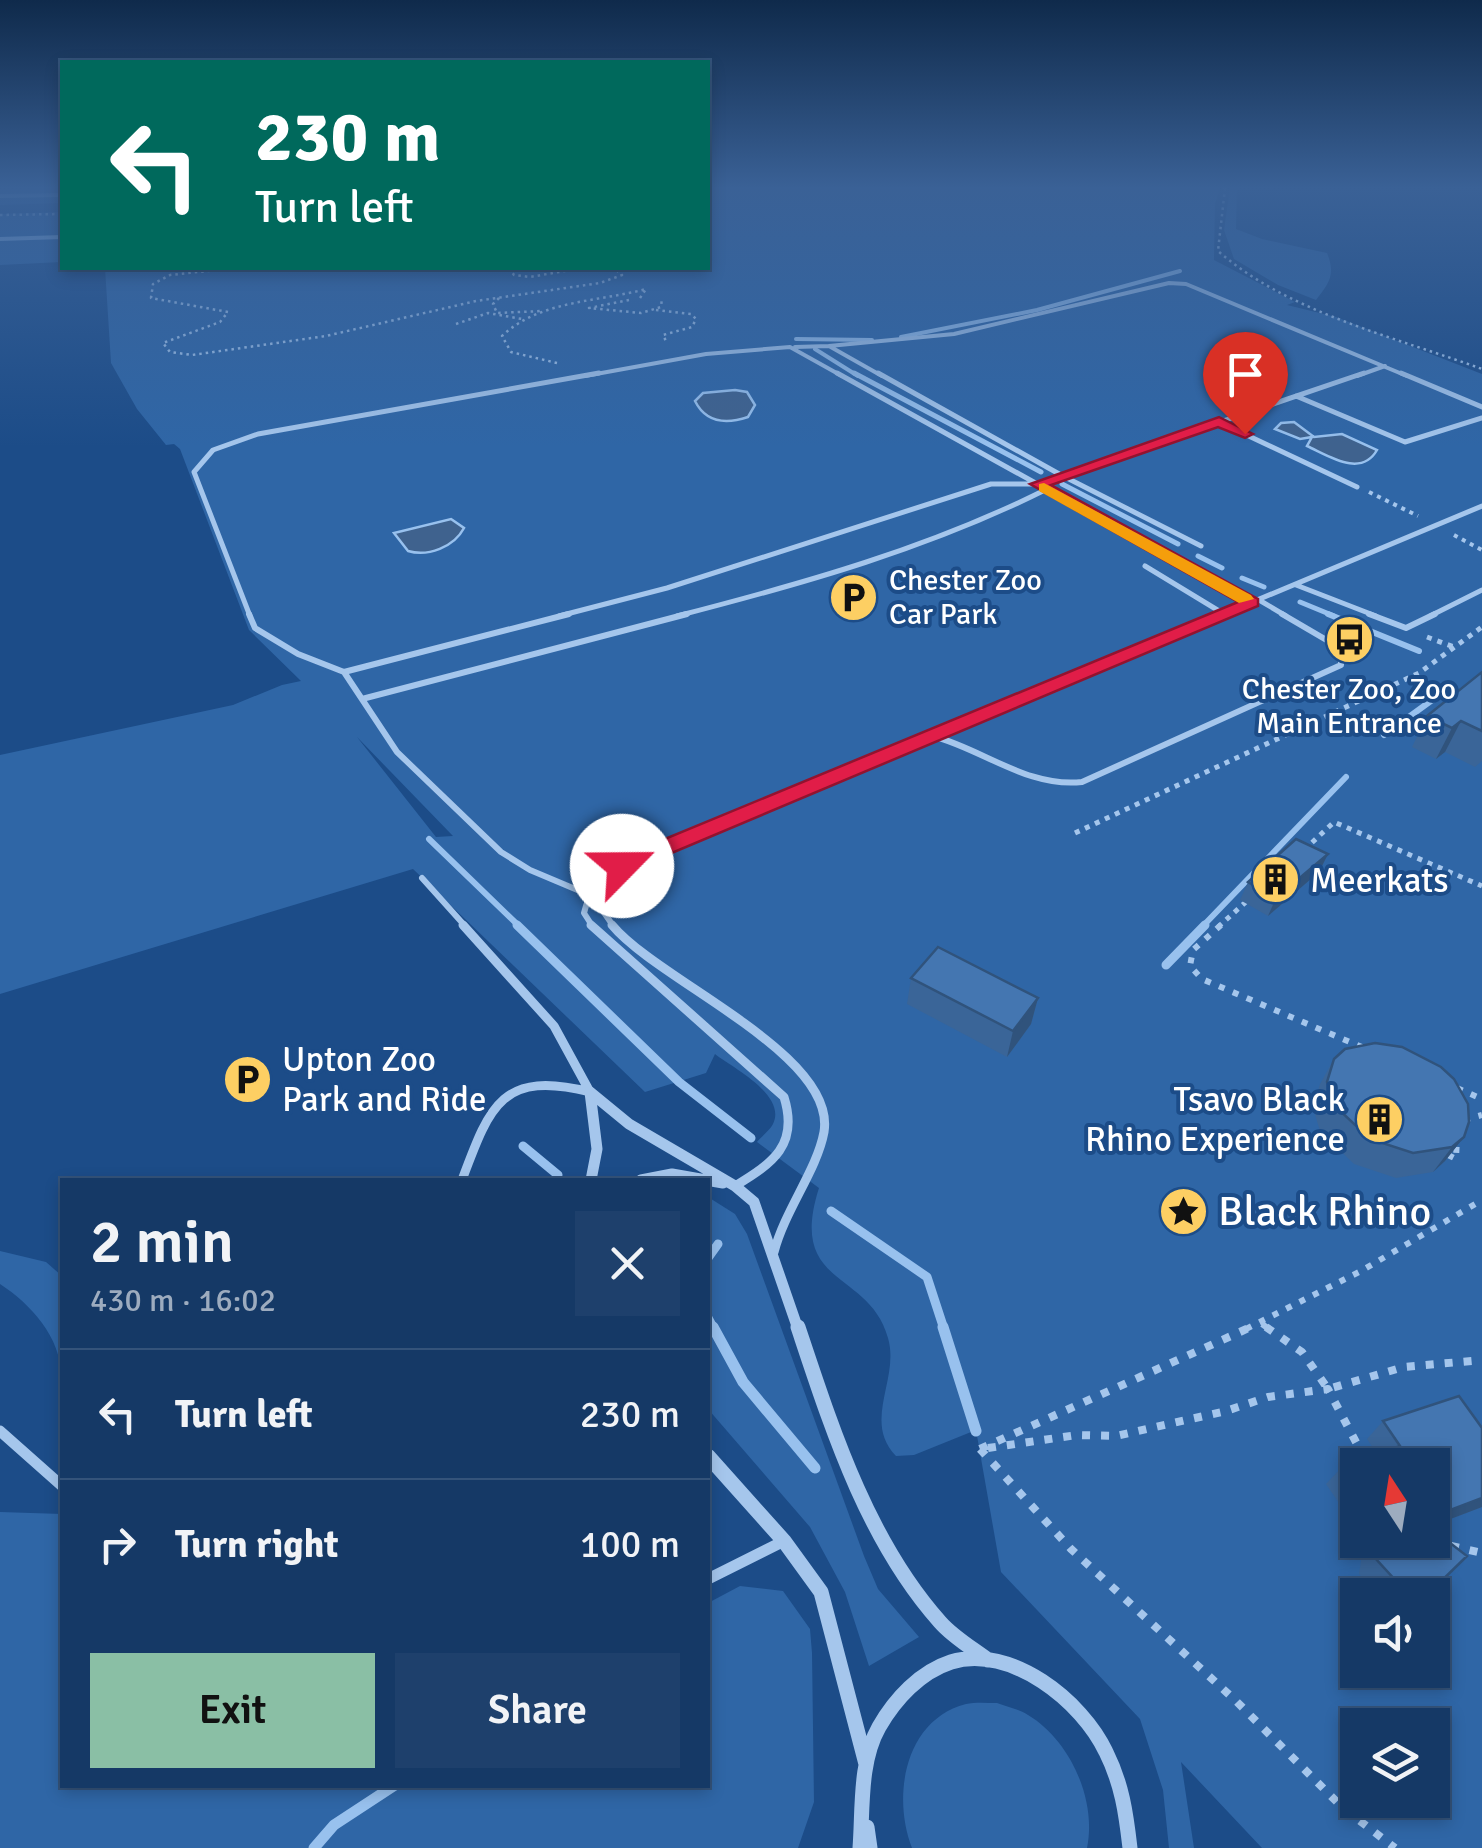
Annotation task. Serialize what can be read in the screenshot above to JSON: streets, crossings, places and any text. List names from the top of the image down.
{
  "places": {
    "parking": ["Chester Zoo Car Park", "Upton Zoo Park and Ride"],
    "bus stop": ["Chester Zoo, Zoo Main Entrance"],
    "building": ["Meerkats", "Tsavo Black Rhino Experience"],
    "place": ["Black Rhino"]
  },
  "north": "top",
  "page": {
    "turn": ["230 m", "Turn left"],
    "heading": ["2 min", "430 m · 16:02"],
    "list": [
      {
        "name": "Turn left",
        "value": "230 m"
      },
      {
        "name": "Turn right",
        "value": "100 m"
      }
    ],
    "buttons": ["Exit", "Share"]
  }
}
